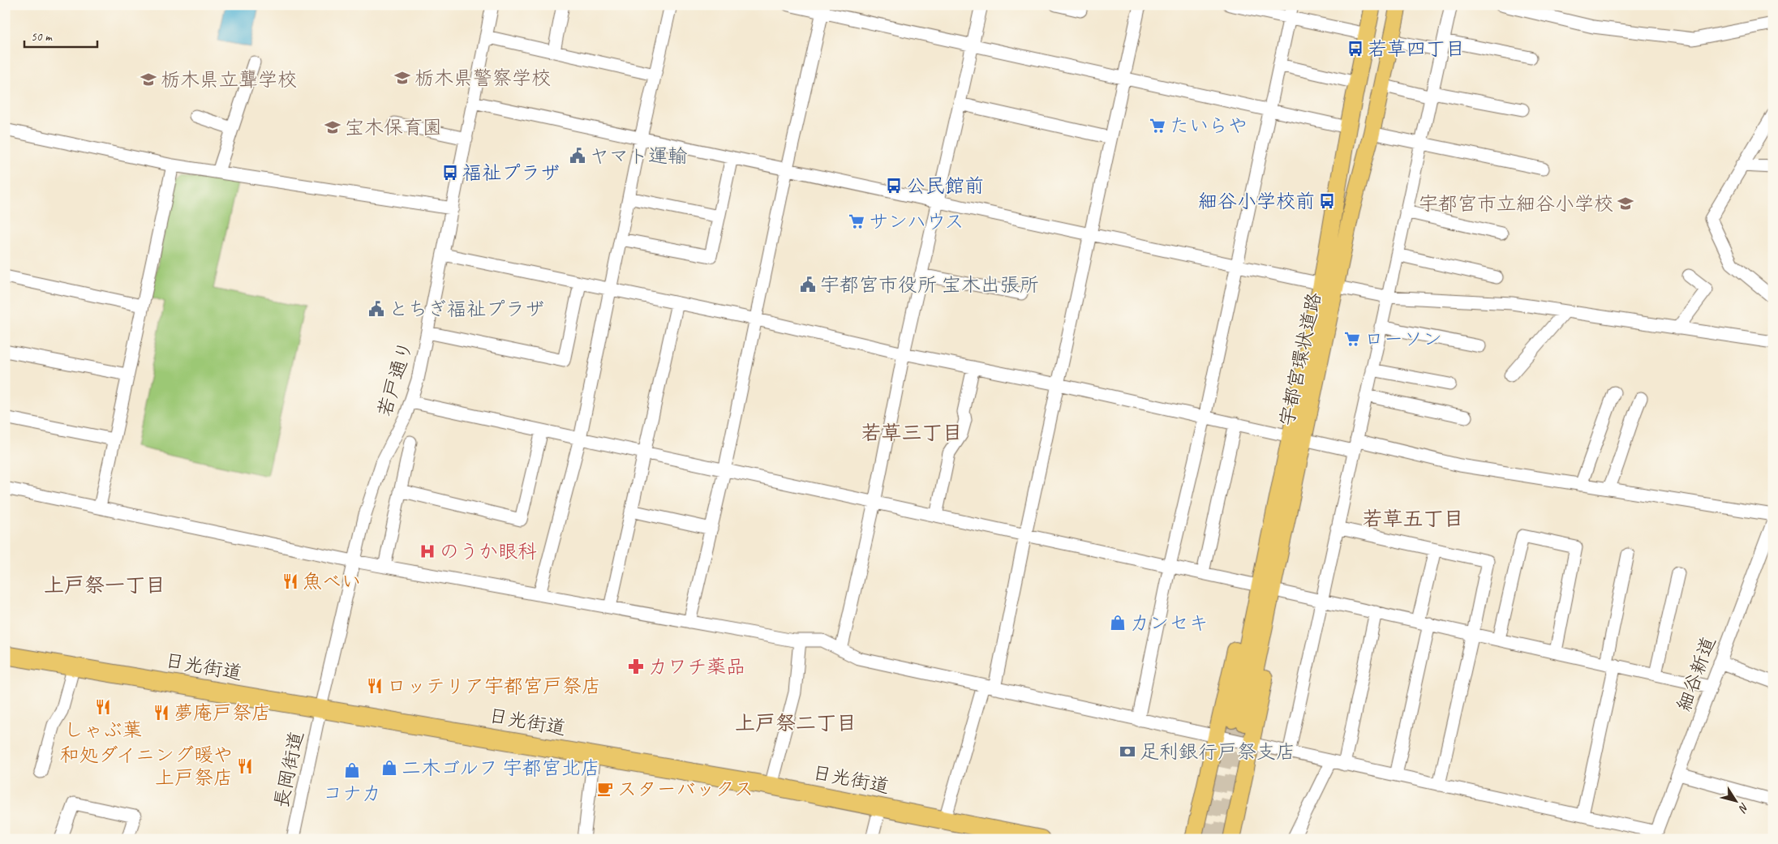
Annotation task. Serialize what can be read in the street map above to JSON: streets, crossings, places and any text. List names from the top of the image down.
{
  "streets": {
    "highway": ["日光街道"],
    "main road": ["宇都宮環状道路"],
    "street": ["若戸通り", "細谷新道", "長岡街道"]
  },
  "crossings": [
    ["若戸通り", "日光街道"],
    ["若戸通り", "長岡街道"],
    ["日光街道", "長岡街道"]
  ],
  "districts": [
    "若草三丁目",
    "若草五丁目",
    "上戸祭一丁目",
    "上戸祭二丁目"
  ],
  "places": {
    "bus stop": [
      "若草四丁目",
      "福祉プラザ",
      "公民館前",
      "細谷小学校前"
    ],
    "school or university": [
      "栃木県警察学校",
      "栃木県立聾学校",
      "宝木保育園",
      "宇都宮市立細谷小学校"
    ],
    "supermarket": ["たいらや", "サンハウス", "ローソン"],
    "public building": ["ヤマト運輸", "宇都宮市役所 宝木出張所", "とちぎ福祉プラザ"],
    "hospital": ["のうか眼科"],
    "restaurant": [
      "魚べい",
      "ロッテリア宇都宮戸祭店",
      "しゃぶ葉",
      "夢庵戸祭店",
      "和処ダイニング暖や 上戸祭店"
    ],
    "shop": ["カンセキ", "二木ゴルフ 宇都宮北店", "コナカ"],
    "pharmacy": ["カワチ薬品"],
    "bank": ["足利銀行戸祭支店"],
    "cafe": ["スターバックス"]
  },
  "scale_bar": "50 m",
  "north": "bottom right"
}
